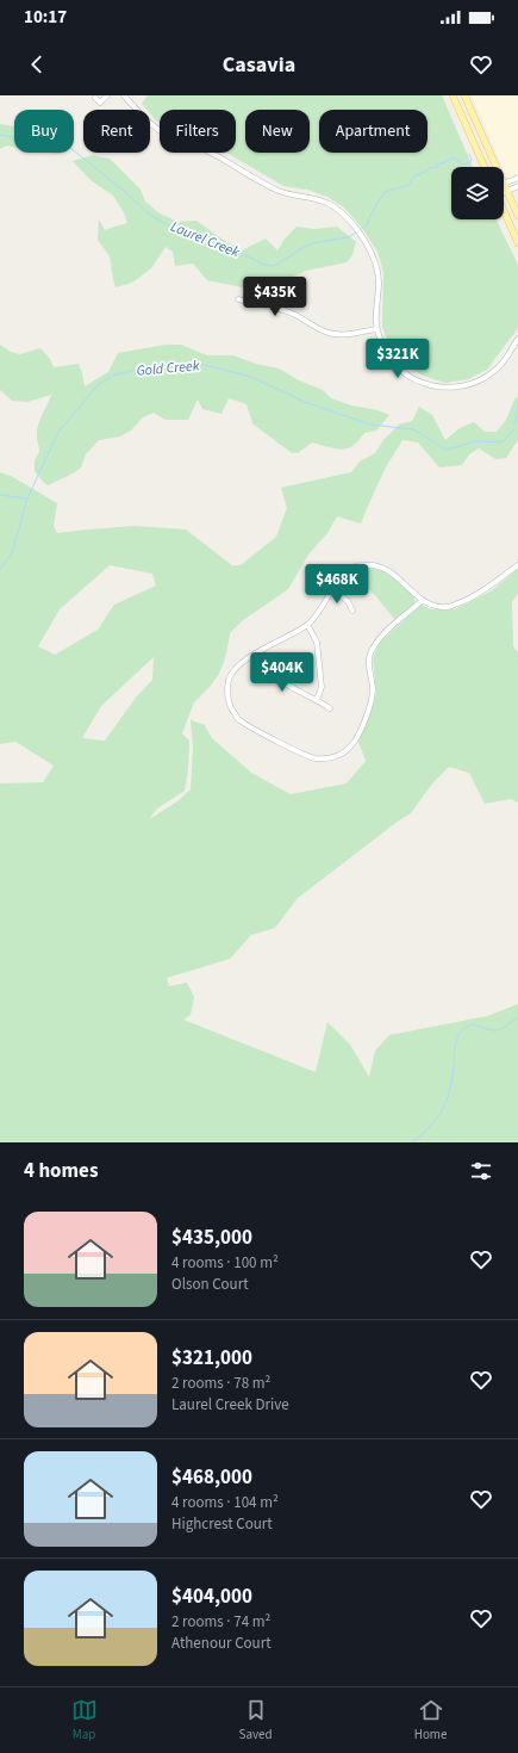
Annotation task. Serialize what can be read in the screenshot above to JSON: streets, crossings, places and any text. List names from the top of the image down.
{
  "water": ["Laurel Creek", "Gold Creek"],
  "page": {
    "status": "10:17",
    "header": "Casavia",
    "chip": [
      "Buy",
      "Rent",
      "Filters",
      "New",
      "Apartment"
    ],
    "price": [
      "$435K",
      "$321K",
      "$468K",
      "$404K"
    ],
    "heading": "4 homes",
    "list": [
      {
        "name": "$435,000",
        "note": "4 rooms · 100 m² · Olson Court"
      },
      {
        "name": "$321,000",
        "note": "2 rooms · 78 m² · Laurel Creek Drive"
      },
      {
        "name": "$468,000",
        "note": "4 rooms · 104 m² · Highcrest Court"
      },
      {
        "name": "$404,000",
        "note": "2 rooms · 74 m² · Athenour Court"
      }
    ],
    "tabs": ["Map", "Saved", "Home"]
  }
}
